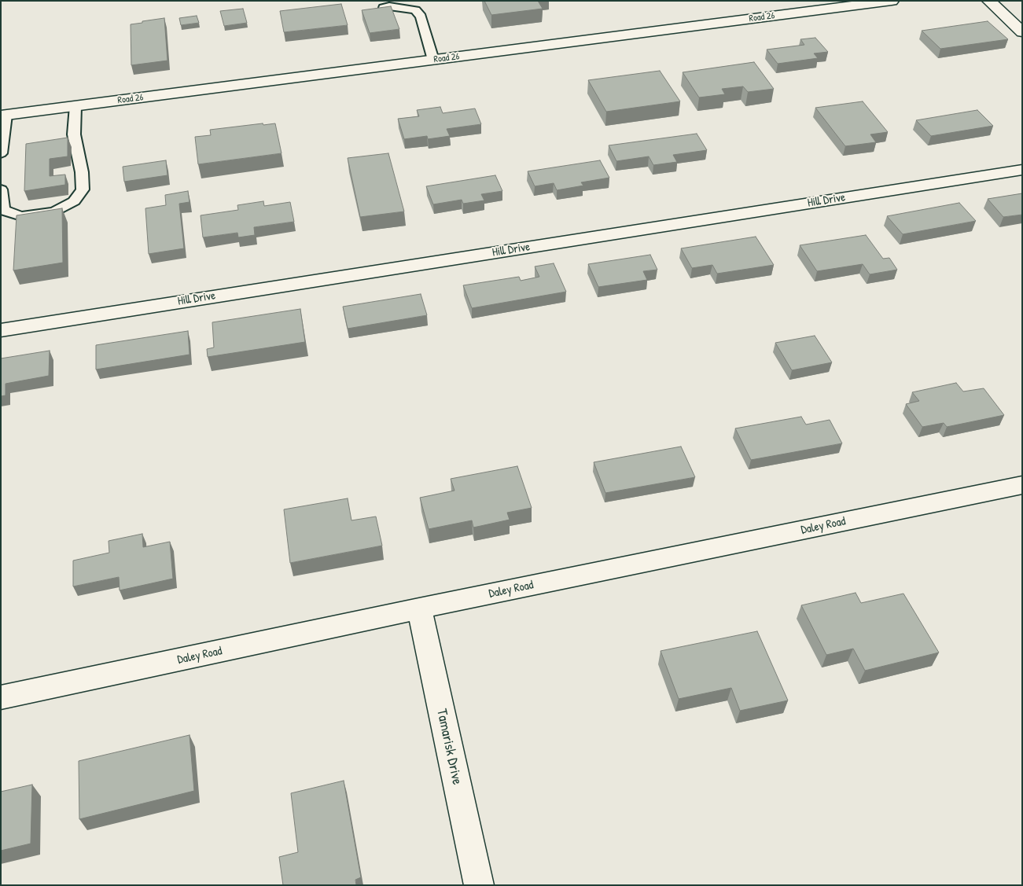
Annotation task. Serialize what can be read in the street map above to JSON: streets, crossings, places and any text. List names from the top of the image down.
{
  "streets": {
    "street": [
      "Road 26",
      "Hill Drive",
      "Daley Road",
      "Tamarisk Drive"
    ]
  },
  "crossings": [
    ["Daley Road", "Tamarisk Drive"]
  ]
}
